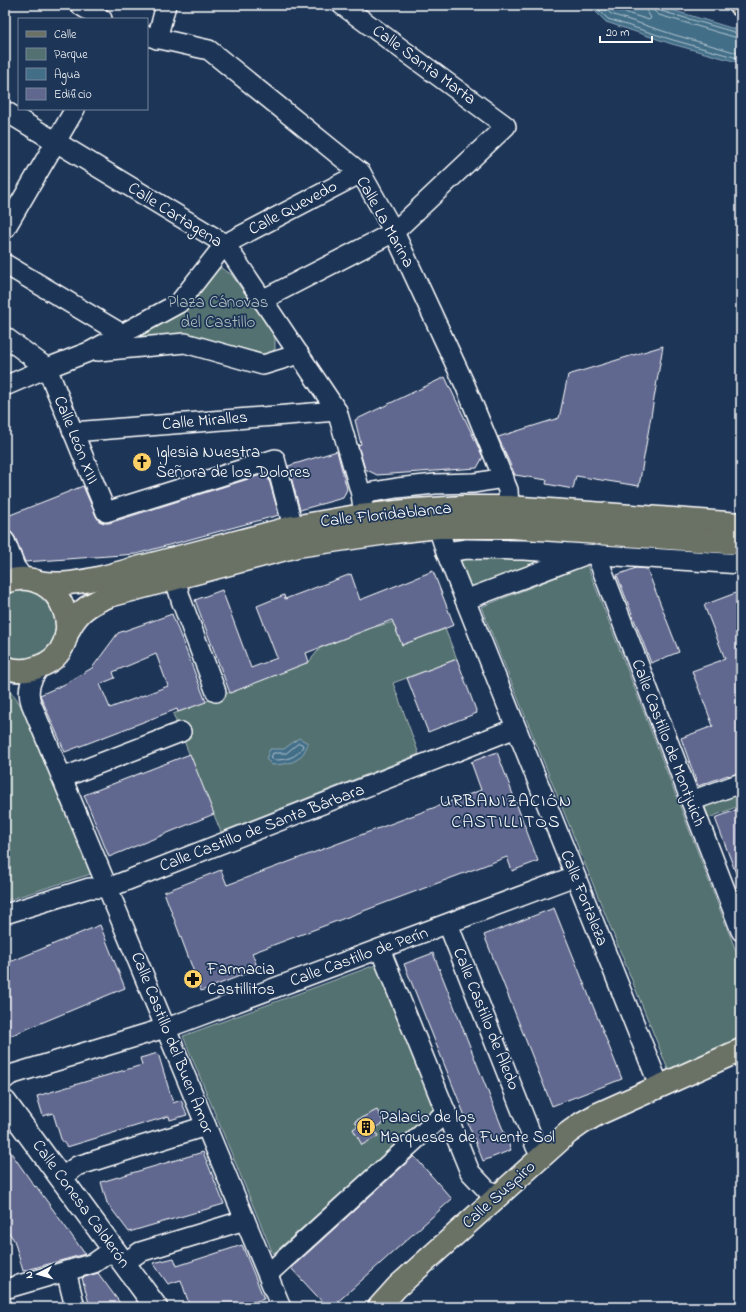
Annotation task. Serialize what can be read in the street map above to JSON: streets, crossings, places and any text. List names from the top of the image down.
{
  "streets": {
    "main road": ["Calle Floridablanca", "Calle Suspiro", "Calle Conesa Calderón"],
    "street": [
      "Calle Santa Marta",
      "Calle Quevedo",
      "Calle Cartagena",
      "Calle La Marina",
      "Calle Miralles",
      "Calle León XIII",
      "Calle Castillo de Montjuich",
      "Calle Castillo de Santa Bárbara",
      "Calle Fortaleza",
      "Calle Castillo de Perín",
      "Calle Castillo de Aledo",
      "Calle Castillo del Buen Amor"
    ]
  },
  "crossings": [
    ["Calle Santa Marta", "Calle La Marina"],
    ["Calle Quevedo", "Calle Cartagena"],
    ["Calle Quevedo", "Calle La Marina"],
    ["Calle Cartagena", "Calle Miralles"],
    ["Calle Cartagena", "Calle Floridablanca"],
    ["Calle La Marina", "Calle Floridablanca"],
    ["Calle Miralles", "Calle León XIII"],
    ["Calle León XIII", "Calle Floridablanca"],
    ["Calle Floridablanca", "Calle Fortaleza"],
    ["Calle Floridablanca", "Calle Castillo del Buen Amor"],
    ["Calle Castillo de Santa Bárbara", "Calle Fortaleza"],
    ["Calle Castillo de Santa Bárbara", "Calle Castillo del Buen Amor"],
    ["Calle Fortaleza", "Calle Castillo de Perín"],
    ["Calle Fortaleza", "Calle Suspiro"],
    ["Calle Castillo de Perín", "Calle Castillo de Aledo"],
    ["Calle Castillo de Perín", "Calle Castillo del Buen Amor"],
    ["Calle Castillo de Aledo", "Calle Suspiro"]
  ],
  "districts": ["URBANIZACIÓN CASTILLITOS"],
  "parks": ["Plaza Cánovas del Castillo"],
  "places": {
    "church": ["Iglesia Nuestra Señora de los Dolores"],
    "pharmacy": ["Farmacia Castillitos"],
    "building": ["Palacio de los Marqueses de Fuente Sol"]
  },
  "legend": [
    "Calle",
    "Parque",
    "Agua",
    "Edificio"
  ],
  "scale_bar": "20 m",
  "north": "left"
}
